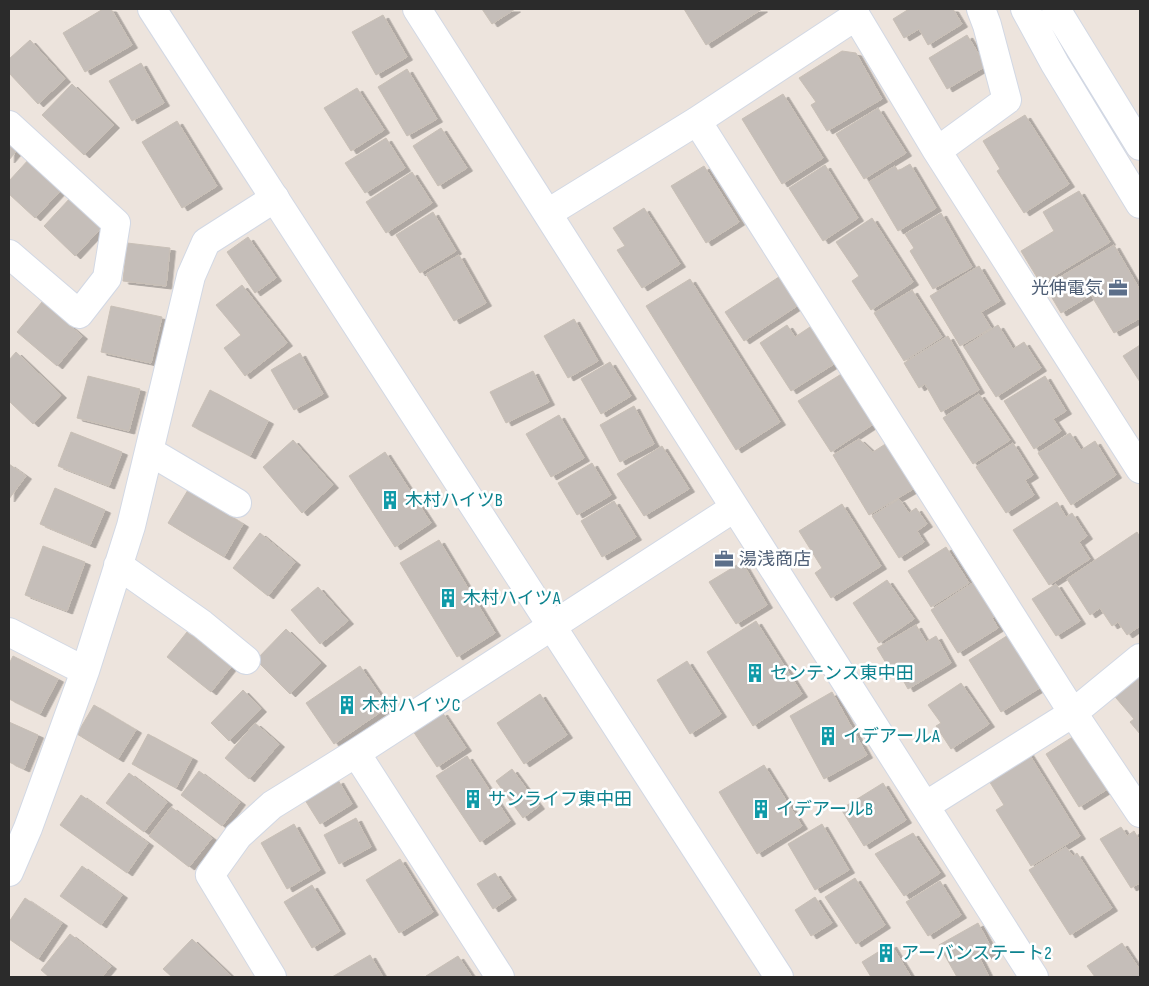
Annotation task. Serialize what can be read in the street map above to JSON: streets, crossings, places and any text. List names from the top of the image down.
{
  "places": {
    "office": ["光伸電気", "湯浅商店"],
    "building": [
      "木村ハイツB",
      "木村ハイツA",
      "センテンス東中田",
      "木村ハイツC",
      "イデアールA",
      "サンライフ東中田",
      "イデアールB",
      "アーバンステート2"
    ]
  }
}
